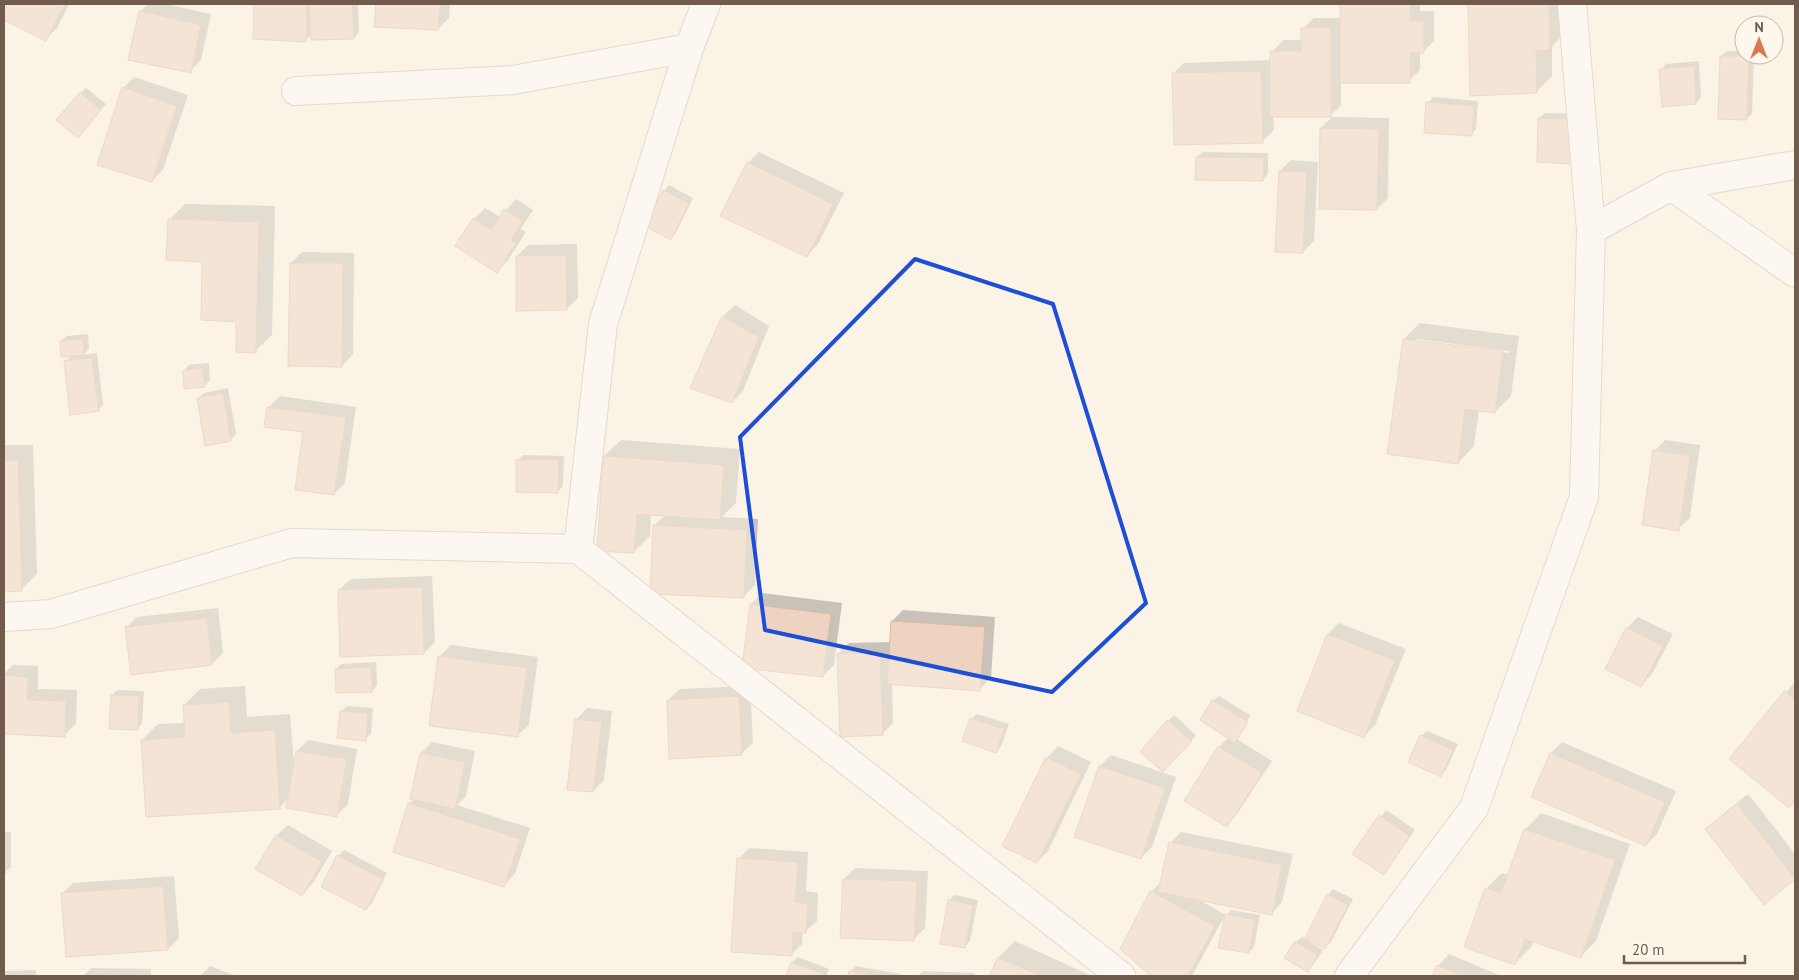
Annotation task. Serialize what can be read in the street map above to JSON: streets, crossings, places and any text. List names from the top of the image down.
{
  "scale_bar": "20 m",
  "north": "top"
}
